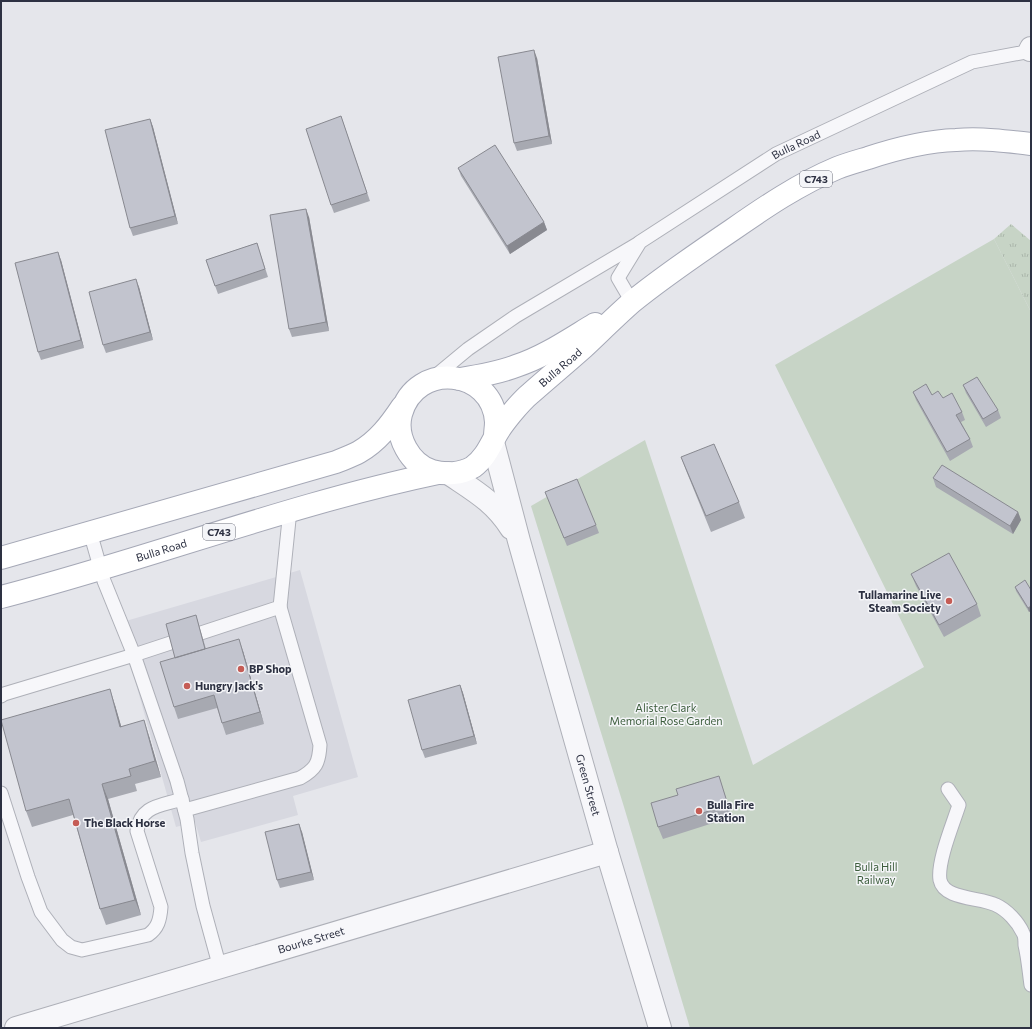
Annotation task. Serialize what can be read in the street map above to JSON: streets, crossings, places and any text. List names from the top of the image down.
{
  "streets": {
    "main road": ["Bulla Road", "C743"],
    "street": ["Green Street", "Bourke Street"]
  },
  "crossings": [
    ["Bulla Road", "C743"],
    ["Bulla Road", "Green Street"],
    ["C743", "Green Street"],
    ["Green Street", "Bourke Street"]
  ],
  "parks": ["Alister Clark Memorial Rose Garden", "Bulla Hill Railway"],
  "places": [
    "Tullamarine Live Steam Society",
    "BP Shop",
    "Hungry Jack's",
    "Bulla Fire Station",
    "The Black Horse"
  ]
}
